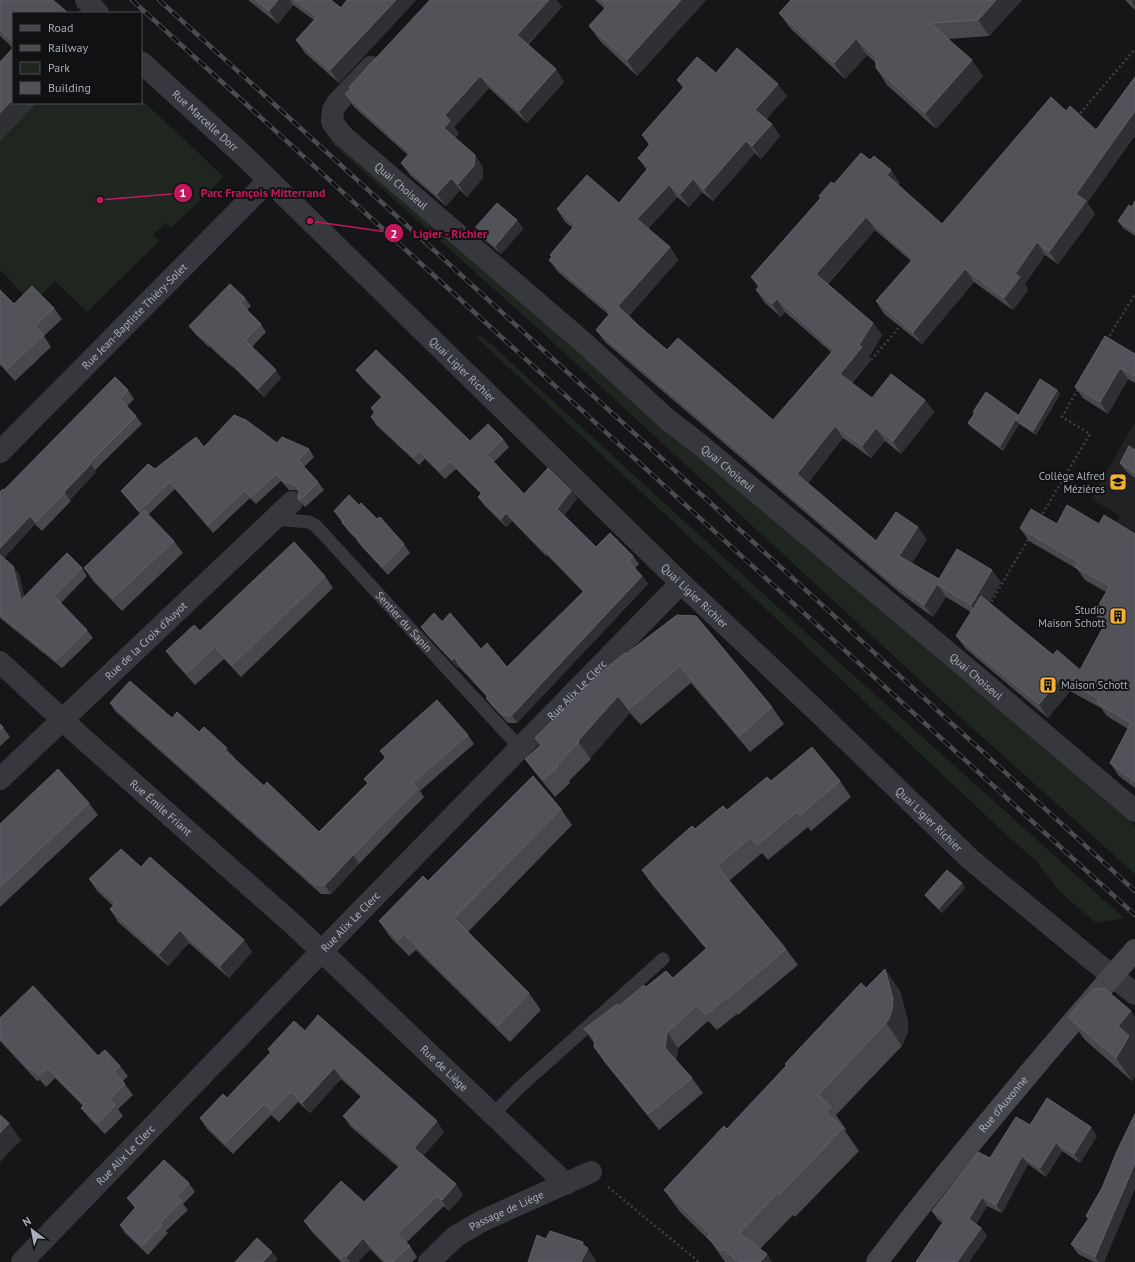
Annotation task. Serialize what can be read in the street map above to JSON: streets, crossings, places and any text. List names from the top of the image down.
{
  "streets": {
    "main road": ["Rue d'Auxonne"],
    "street": [
      "Rue Marcelle Dorr",
      "Quai Choiseul",
      "Rue Jean-Baptiste Thiéry-Solet",
      "Quai Ligier Richier",
      "Rue de la Croix d'Auyot",
      "Rue Alix Le Clerc",
      "Rue Émile Friant",
      "Rue de Liège",
      "Passage de Liège"
    ],
    "lane": ["Sentier du Sapin"]
  },
  "crossings": [
    ["Rue Marcelle Dorr", "Rue Jean-Baptiste Thiéry-Solet"],
    ["Rue Marcelle Dorr", "Quai Ligier Richier"],
    ["Rue Jean-Baptiste Thiéry-Solet", "Quai Ligier Richier"],
    ["Quai Ligier Richier", "Rue Alix Le Clerc"],
    ["Quai Ligier Richier", "Rue d'Auxonne"],
    ["Sentier du Sapin", "Rue de la Croix d'Auyot"],
    ["Sentier du Sapin", "Rue Alix Le Clerc"],
    ["Rue de la Croix d'Auyot", "Rue Émile Friant"],
    ["Rue Alix Le Clerc", "Rue Émile Friant"],
    ["Rue Alix Le Clerc", "Rue de Liège"],
    ["Rue Émile Friant", "Rue de Liège"],
    ["Rue de Liège", "Passage de Liège"]
  ],
  "places": {
    "other": ["Parc François Mitterrand", "Ligier - Richier"],
    "school or university": ["Collège Alfred Mézières"],
    "building": ["Studio Maison Schott", "Maison Schott"]
  },
  "legend": [
    "Road",
    "Railway",
    "Park",
    "Building"
  ],
  "north": "top left"
}
